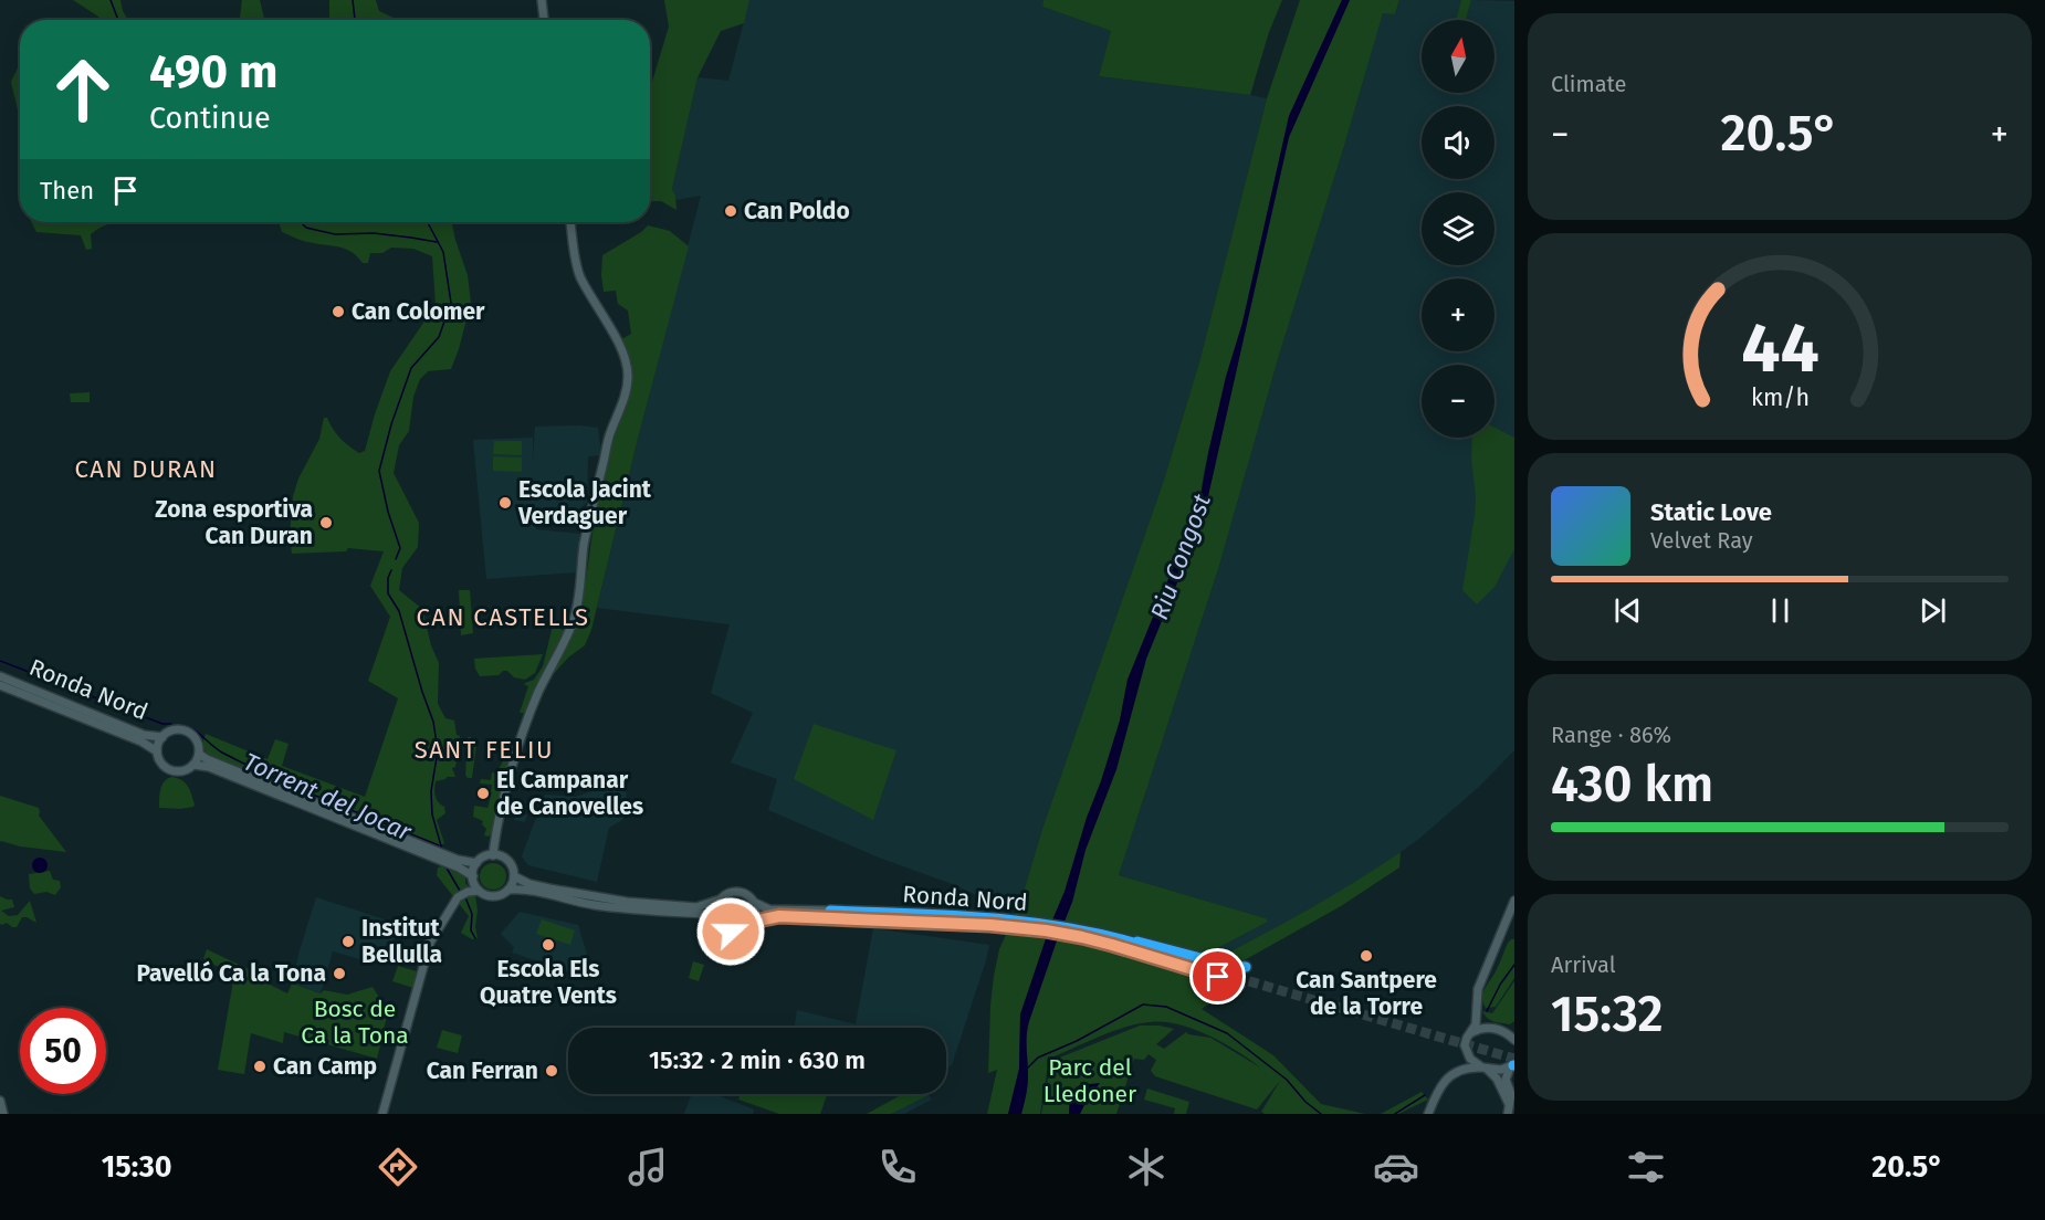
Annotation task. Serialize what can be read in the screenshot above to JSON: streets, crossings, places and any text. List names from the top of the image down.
{
  "streets": {
    "highway": ["Ronda Nord"]
  },
  "districts": ["CAN DURAN", "CAN CASTELLS", "SANT FELIU"],
  "water": ["Riu Congost", "Torrent del Jocar"],
  "parks": ["Bosc de Ca la Tona", "Parc del Lledoner"],
  "places": [
    "Can Poldo",
    "Can Colomer",
    "Escola Jacint Verdaguer",
    "Zona esportiva Can Duran",
    "El Campanar de Canovelles",
    "Institut Bellulla",
    "Escola Els Quatre Vents",
    "Can Santpere de la Torre",
    "Pavelló Ca la Tona",
    "Can Camp",
    "Can Ferran"
  ],
  "north": "top",
  "page": {
    "tile": [
      "Climate",
      ["Range · 86%", "430 km"],
      ["Arrival", "15:32"]
    ],
    "map_buttons": ["+", "−"],
    "turn": ["490 m", "Continue"],
    "heat": ["−", "20.5°", "+"],
    "then": "Then",
    "song": ["Static Love", "Velvet Ray"],
    "limit": "50",
    "trip": "15:32 · 2 min · 630 m",
    "tabs": ["15:30", "20.5°"],
    "gauge": ["44", "km/h"]
  }
}
